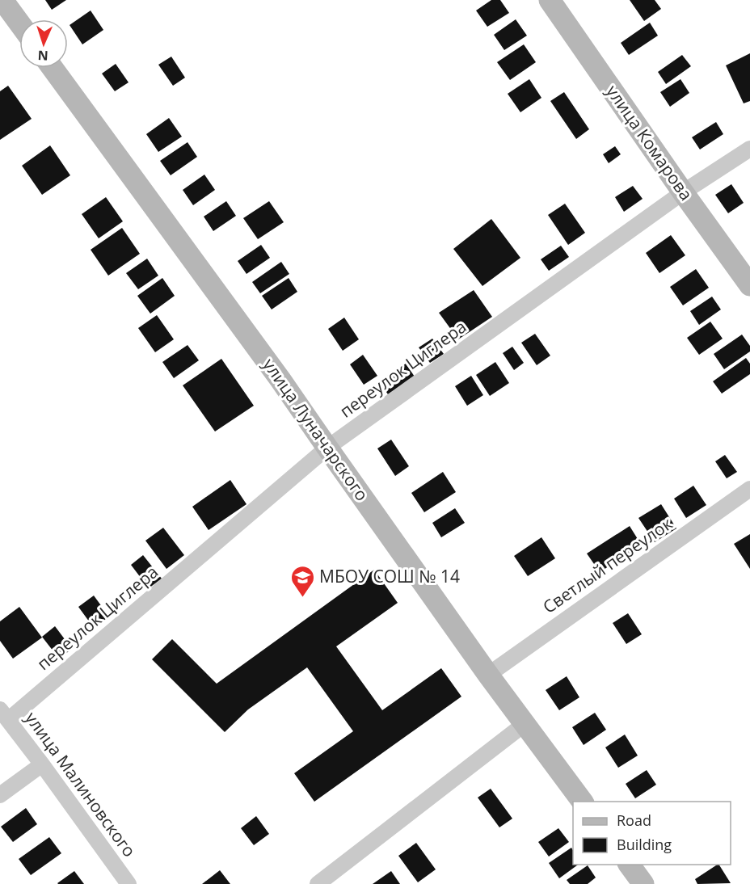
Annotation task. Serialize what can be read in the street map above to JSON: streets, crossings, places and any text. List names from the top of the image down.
{
  "streets": {
    "street": [
      "улица Комарова",
      "переулок Циглера",
      "улица Луначарского",
      "Светлый переулок",
      "улица Малиновского"
    ]
  },
  "crossings": [
    ["улица Комарова", "переулок Циглера"],
    ["переулок Циглера", "улица Луначарского"],
    ["переулок Циглера", "улица Малиновского"],
    ["улица Луначарского", "Светлый переулок"]
  ],
  "places": {
    "school or university": ["МБОУ СОШ № 14"]
  },
  "legend": ["Road", "Building"],
  "north": "bottom"
}
